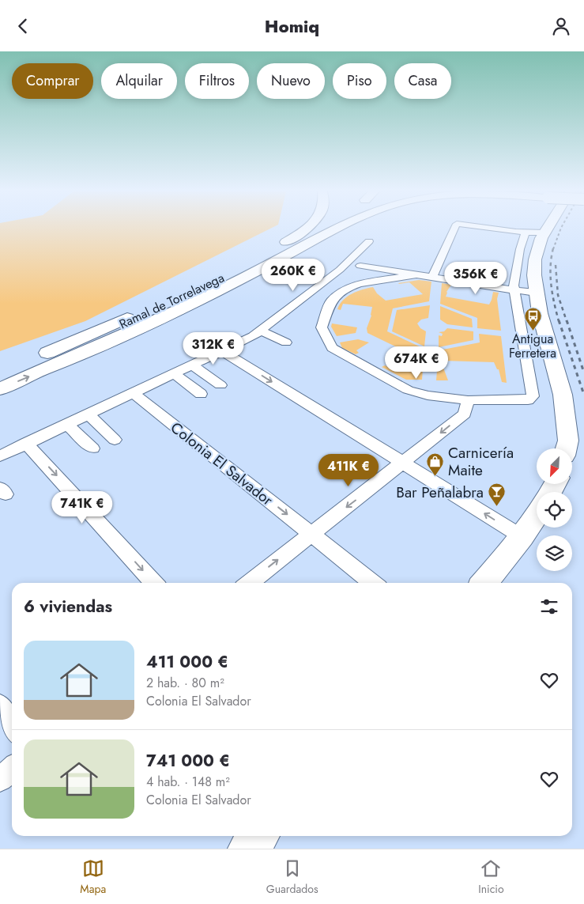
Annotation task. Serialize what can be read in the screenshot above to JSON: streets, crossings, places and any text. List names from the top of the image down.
{
  "streets": {
    "highway": ["Ramal de Torrelavega"],
    "street": ["Colonia El Salvador"]
  },
  "places": {
    "bus stop": ["Antigua Ferretera"],
    "shop": ["Carnicería Maite"],
    "bar": ["Bar Peñalabra"]
  },
  "north": "bottom left",
  "page": {
    "header": "Homiq",
    "chip": [
      "Comprar",
      "Alquilar",
      "Filtros",
      "Nuevo",
      "Piso",
      "Casa"
    ],
    "price": [
      "260K €",
      "356K €",
      "312K €",
      "674K €",
      "411K €",
      "741K €"
    ],
    "heading": "6 viviendas",
    "list": [
      {
        "name": "411 000 €",
        "note": "2 hab. · 80 m² · Colonia El Salvador"
      },
      {
        "name": "741 000 €",
        "note": "4 hab. · 148 m² · Colonia El Salvador"
      }
    ],
    "tabs": ["Mapa", "Guardados", "Inicio"]
  }
}
